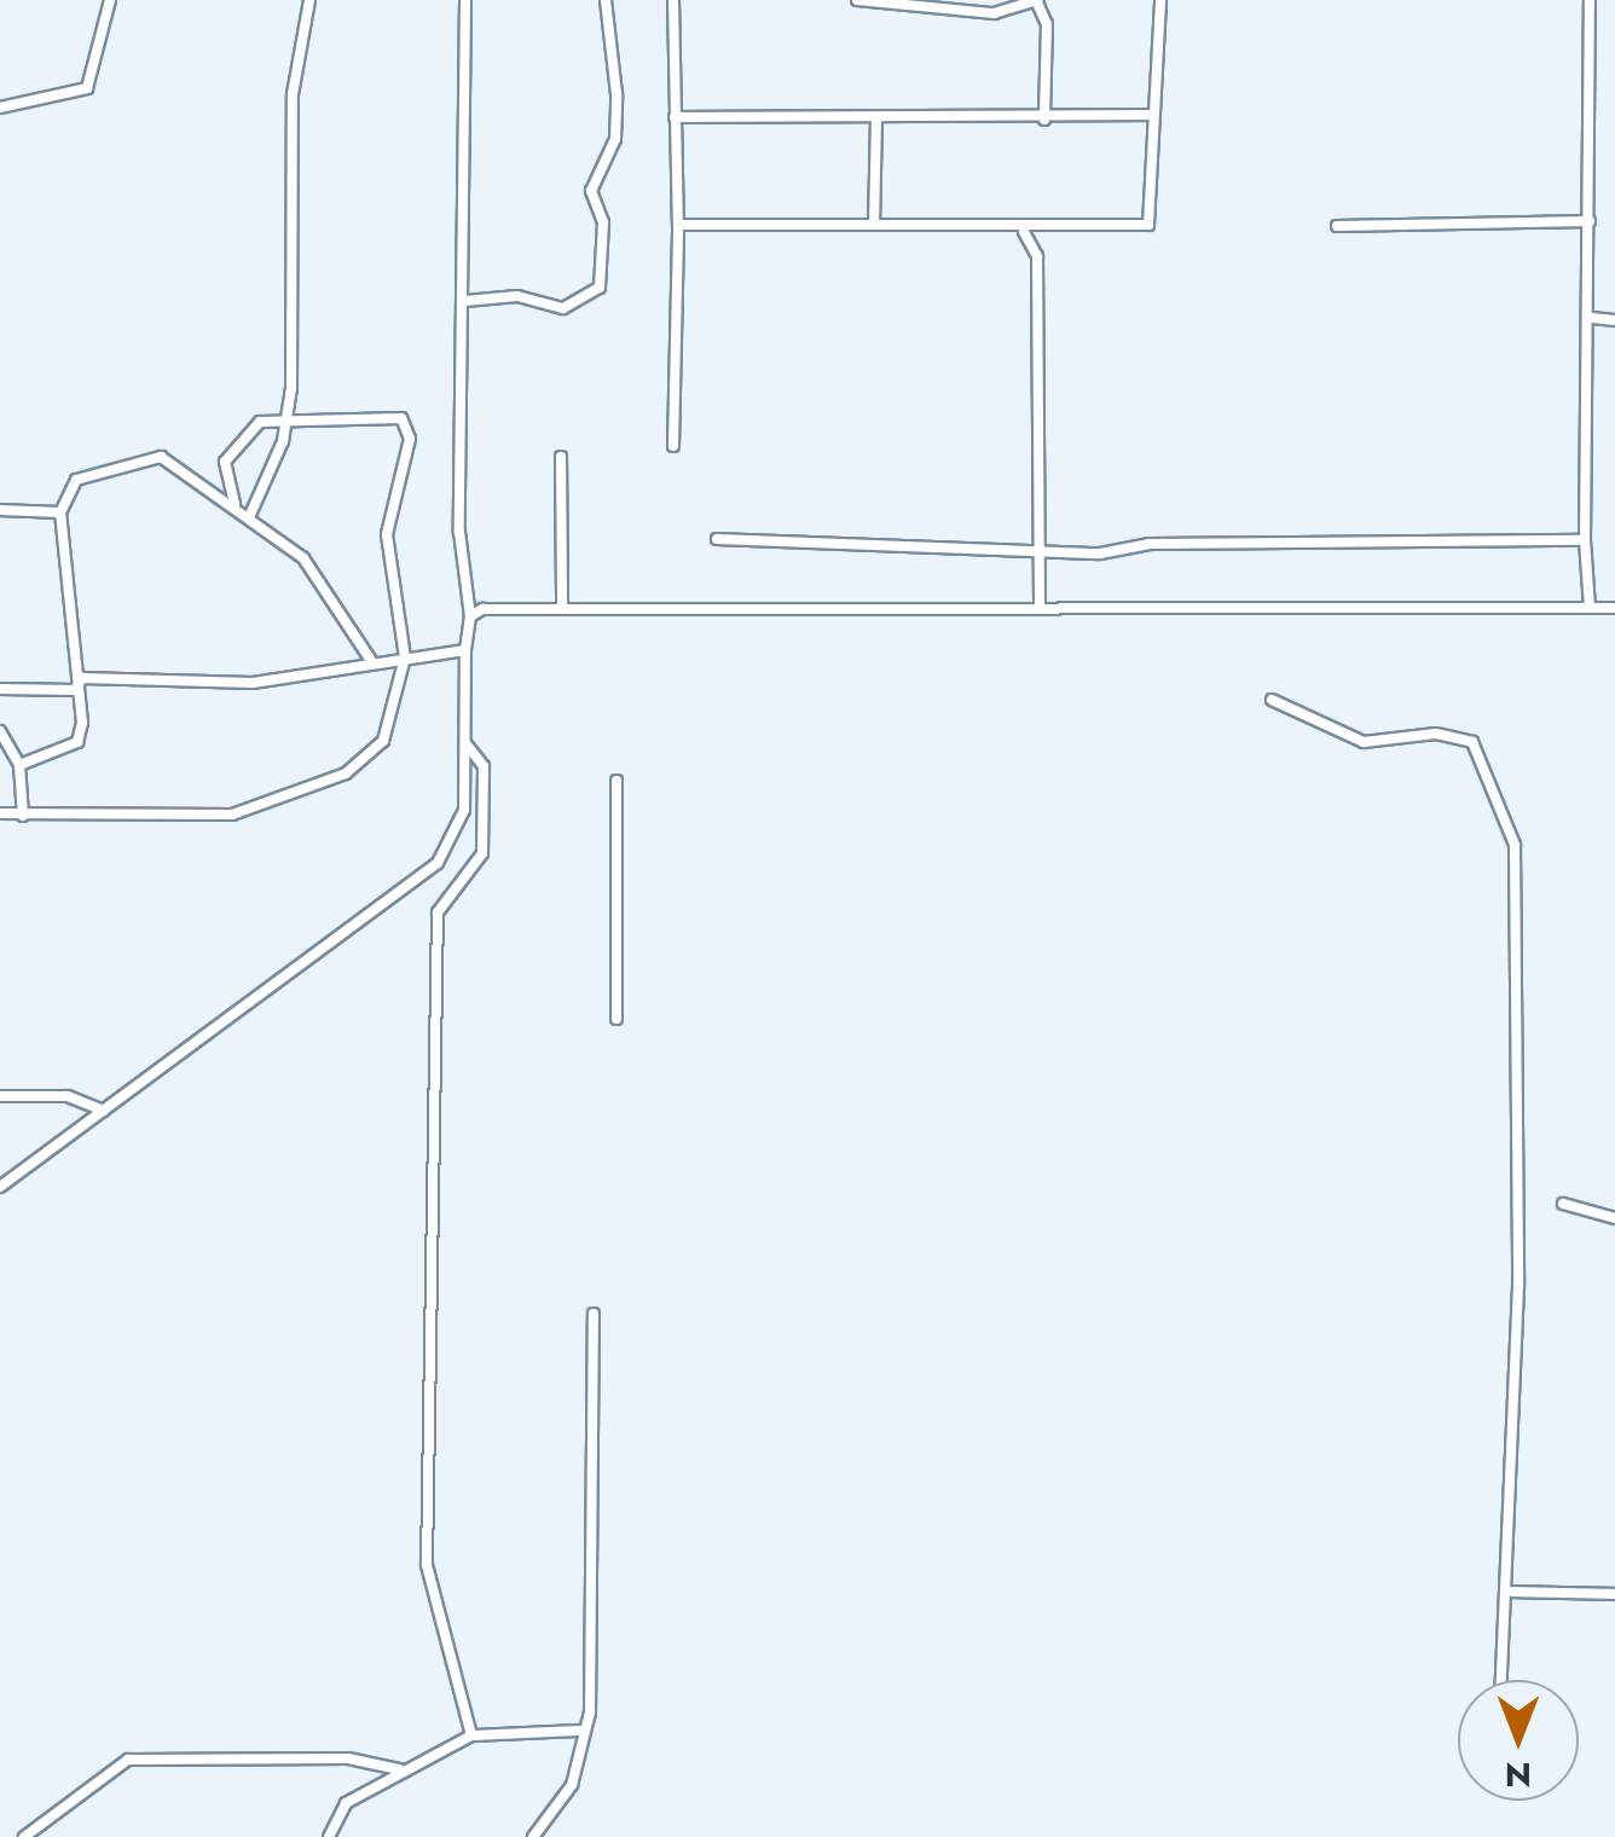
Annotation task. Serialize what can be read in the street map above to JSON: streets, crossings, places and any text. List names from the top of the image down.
{
  "north": "bottom"
}
